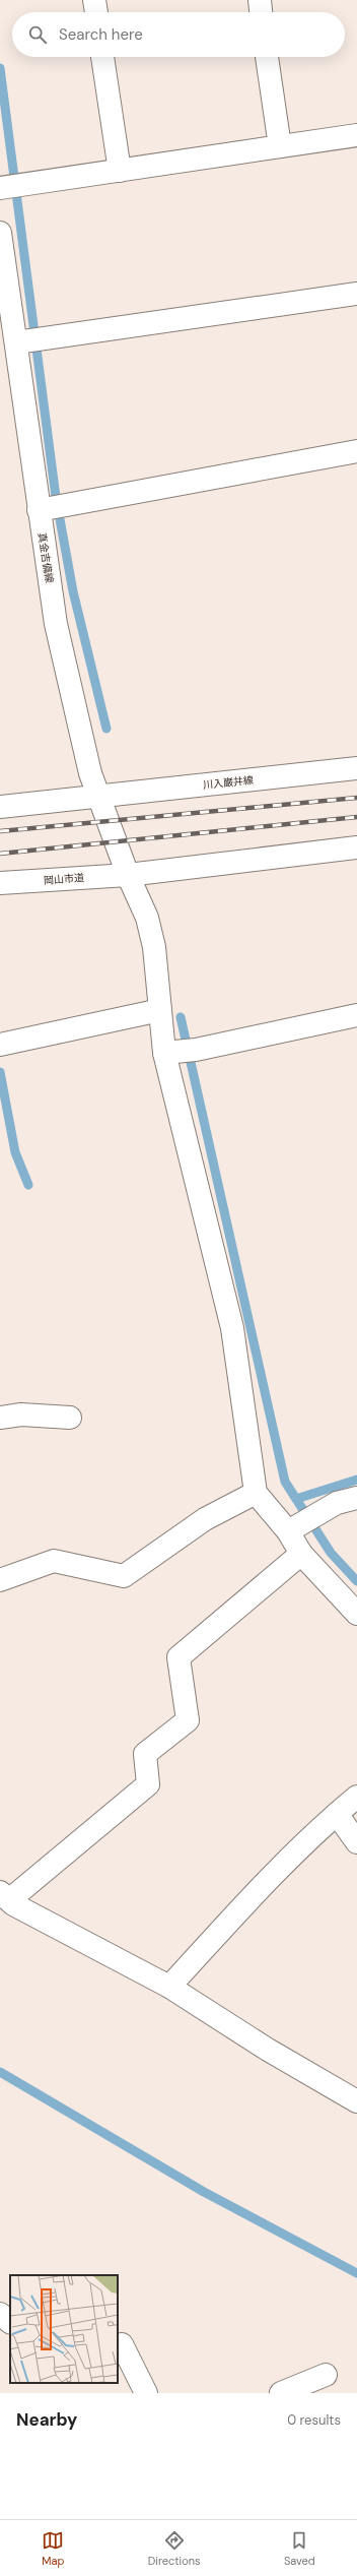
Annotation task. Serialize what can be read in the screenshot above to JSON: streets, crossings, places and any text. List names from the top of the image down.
{
  "streets": {
    "street": ["真金吉備線", "川入巌井線", "岡山市道"]
  },
  "crossings": [
    ["真金吉備線", "川入巌井線"],
    ["真金吉備線", "岡山市道"]
  ],
  "page": {
    "search": "Search here",
    "heading": ["Nearby", "0 results"],
    "nav": ["Map", "Directions", "Saved"]
  }
}
